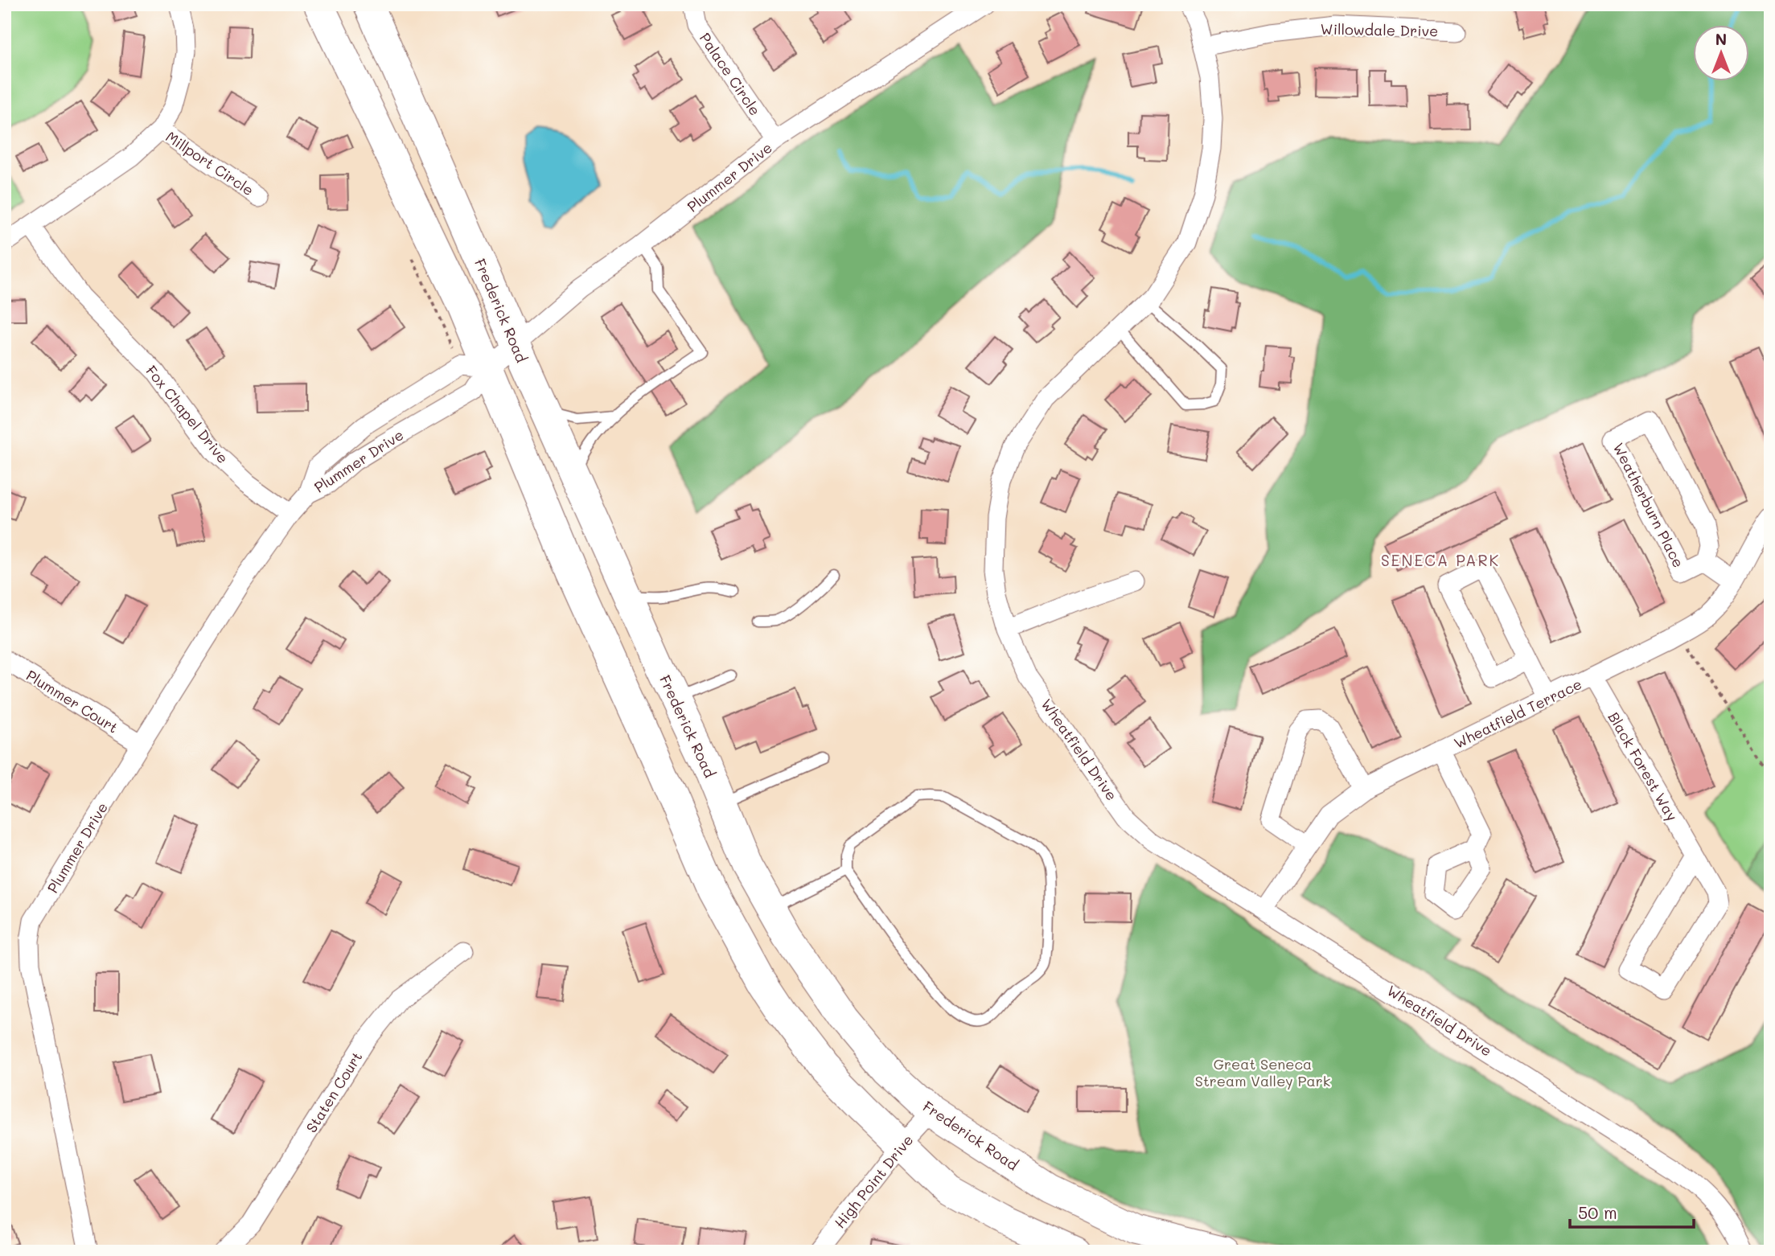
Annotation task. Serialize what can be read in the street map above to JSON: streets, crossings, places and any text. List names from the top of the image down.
{
  "streets": {
    "main road": ["Frederick Road"],
    "street": [
      "Willowdale Drive",
      "Palace Circle",
      "Millport Circle",
      "Plummer Drive",
      "Fox Chapel Drive",
      "Weatherburn Place",
      "Plummer Court",
      "Wheatfield Terrace",
      "Wheatfield Drive",
      "Black Forest Way",
      "Staten Court",
      "High Point Drive"
    ]
  },
  "crossings": [
    ["Willowdale Drive", "Wheatfield Drive"],
    ["Palace Circle", "Plummer Drive"],
    ["Plummer Drive", "Frederick Road"],
    ["Plummer Drive", "Fox Chapel Drive"],
    ["Plummer Drive", "Plummer Court"],
    ["Frederick Road", "High Point Drive"],
    ["Weatherburn Place", "Wheatfield Terrace"],
    ["Wheatfield Terrace", "Wheatfield Drive"],
    ["Wheatfield Terrace", "Black Forest Way"]
  ],
  "districts": ["SENECA PARK"],
  "parks": ["Great Seneca Stream Valley Park"],
  "scale_bar": "50 m",
  "north": "top"
}
